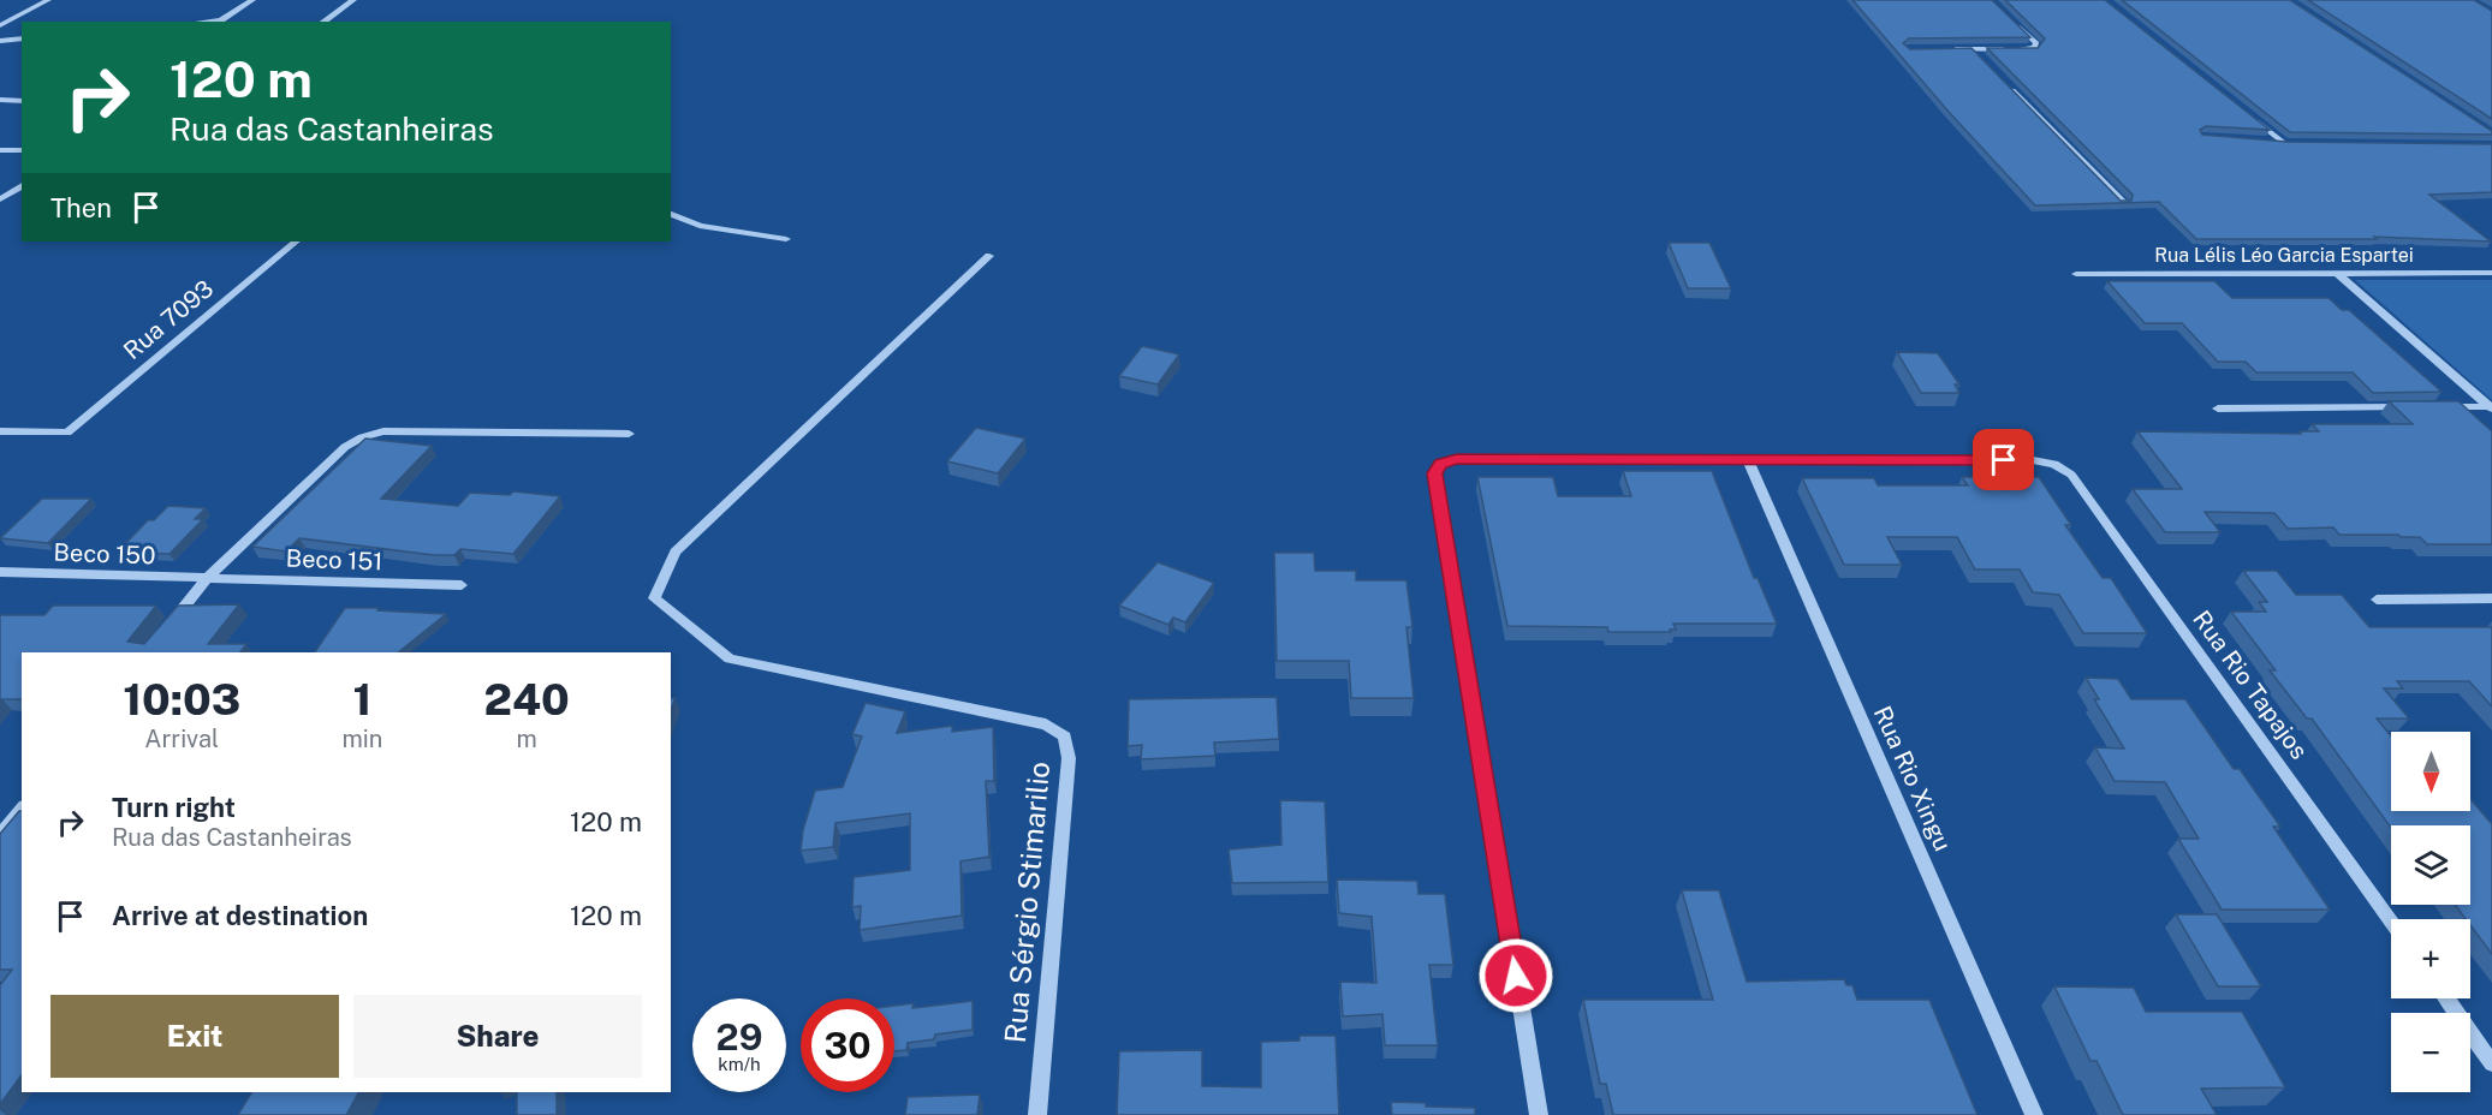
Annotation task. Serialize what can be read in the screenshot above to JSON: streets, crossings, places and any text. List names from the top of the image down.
{
  "streets": {
    "street": [
      "Rua Lélis Léo Garcia Espartei",
      "Rua 7093",
      "Beco 150",
      "Beco 151",
      "Rua Rio Tapajos",
      "Rua Rio Xingu",
      "Rua Sérgio Stimarilio"
    ]
  },
  "crossings": [
    ["Beco 150", "Beco 151"],
    ["Rua Rio Tapajos", "Rua Rio Xingu"]
  ],
  "north": "bottom",
  "page": {
    "turn": ["120 m", "Rua das Castanheiras"],
    "then": "Then",
    "eta": [
      "10:03",
      "Arrival",
      "1",
      "min",
      "240",
      "m"
    ],
    "map_buttons": ["+", "−"],
    "list": [
      {
        "name": "Turn right",
        "note": "Rua das Castanheiras",
        "value": "120 m"
      },
      {
        "name": "Arrive at destination",
        "value": "120 m"
      }
    ],
    "buttons": ["Exit", "Share"],
    "speed": "29 km/h",
    "limit": "30"
  }
}
